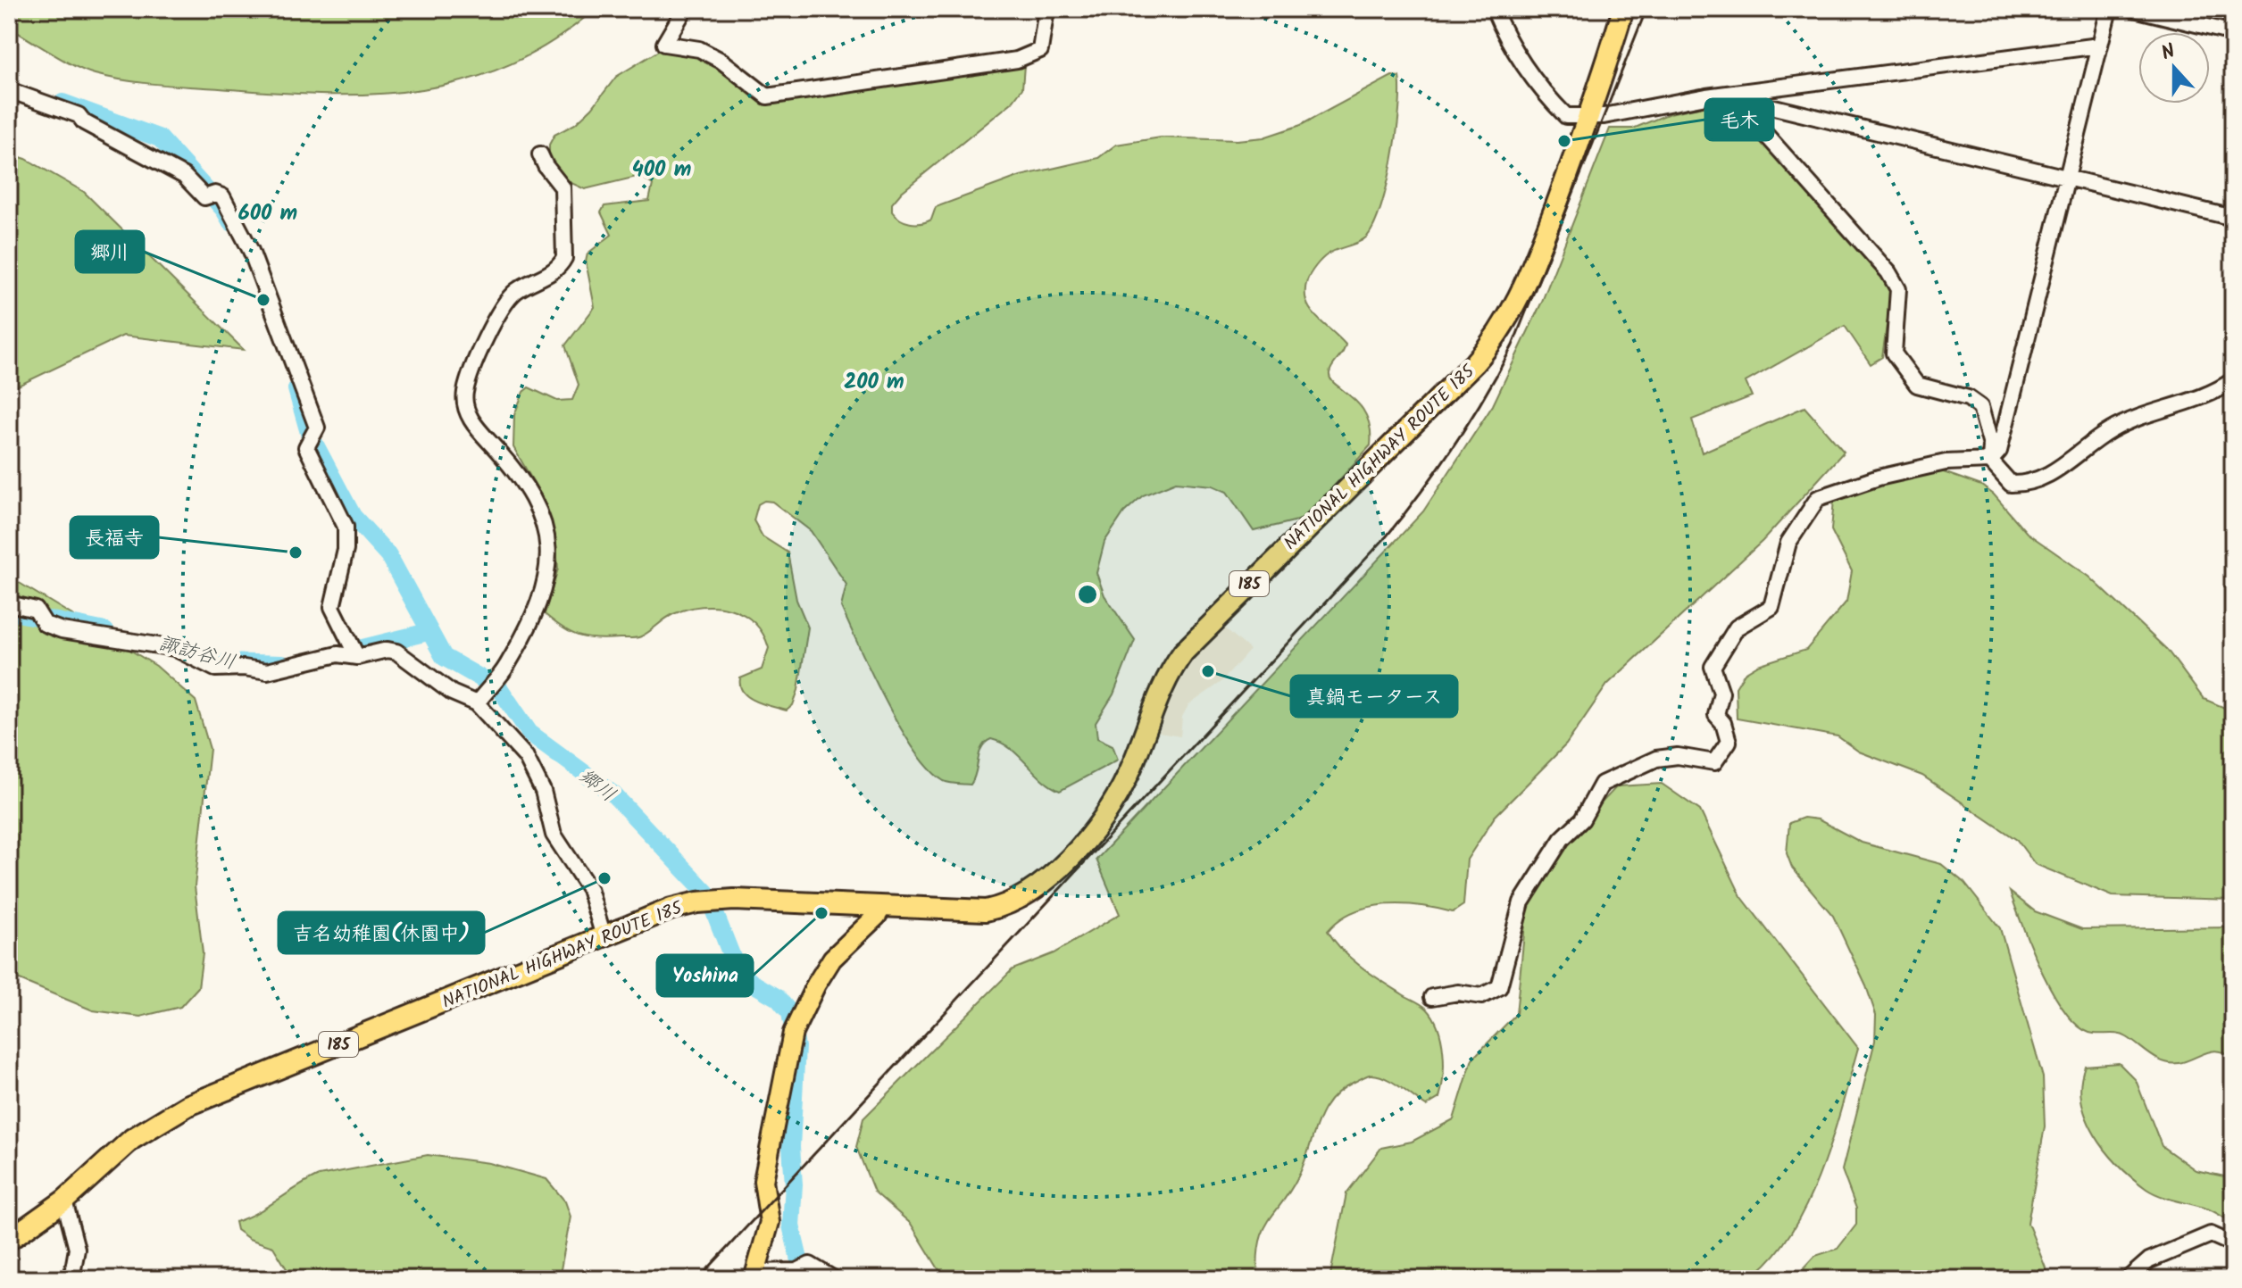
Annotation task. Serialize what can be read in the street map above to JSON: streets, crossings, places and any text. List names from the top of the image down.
{
  "streets": {
    "highway": ["NATIONAL HIGHWAY ROUTE 185", "185"]
  },
  "water": ["諏訪谷川", "郷川"],
  "places": [
    "毛木",
    "郷川",
    "長福寺",
    "真鍋モータース",
    "吉名幼稚園(休園中)",
    "Yoshina"
  ],
  "north": "top",
  "rings": ["400 m", "600 m", "200 m"]
}
